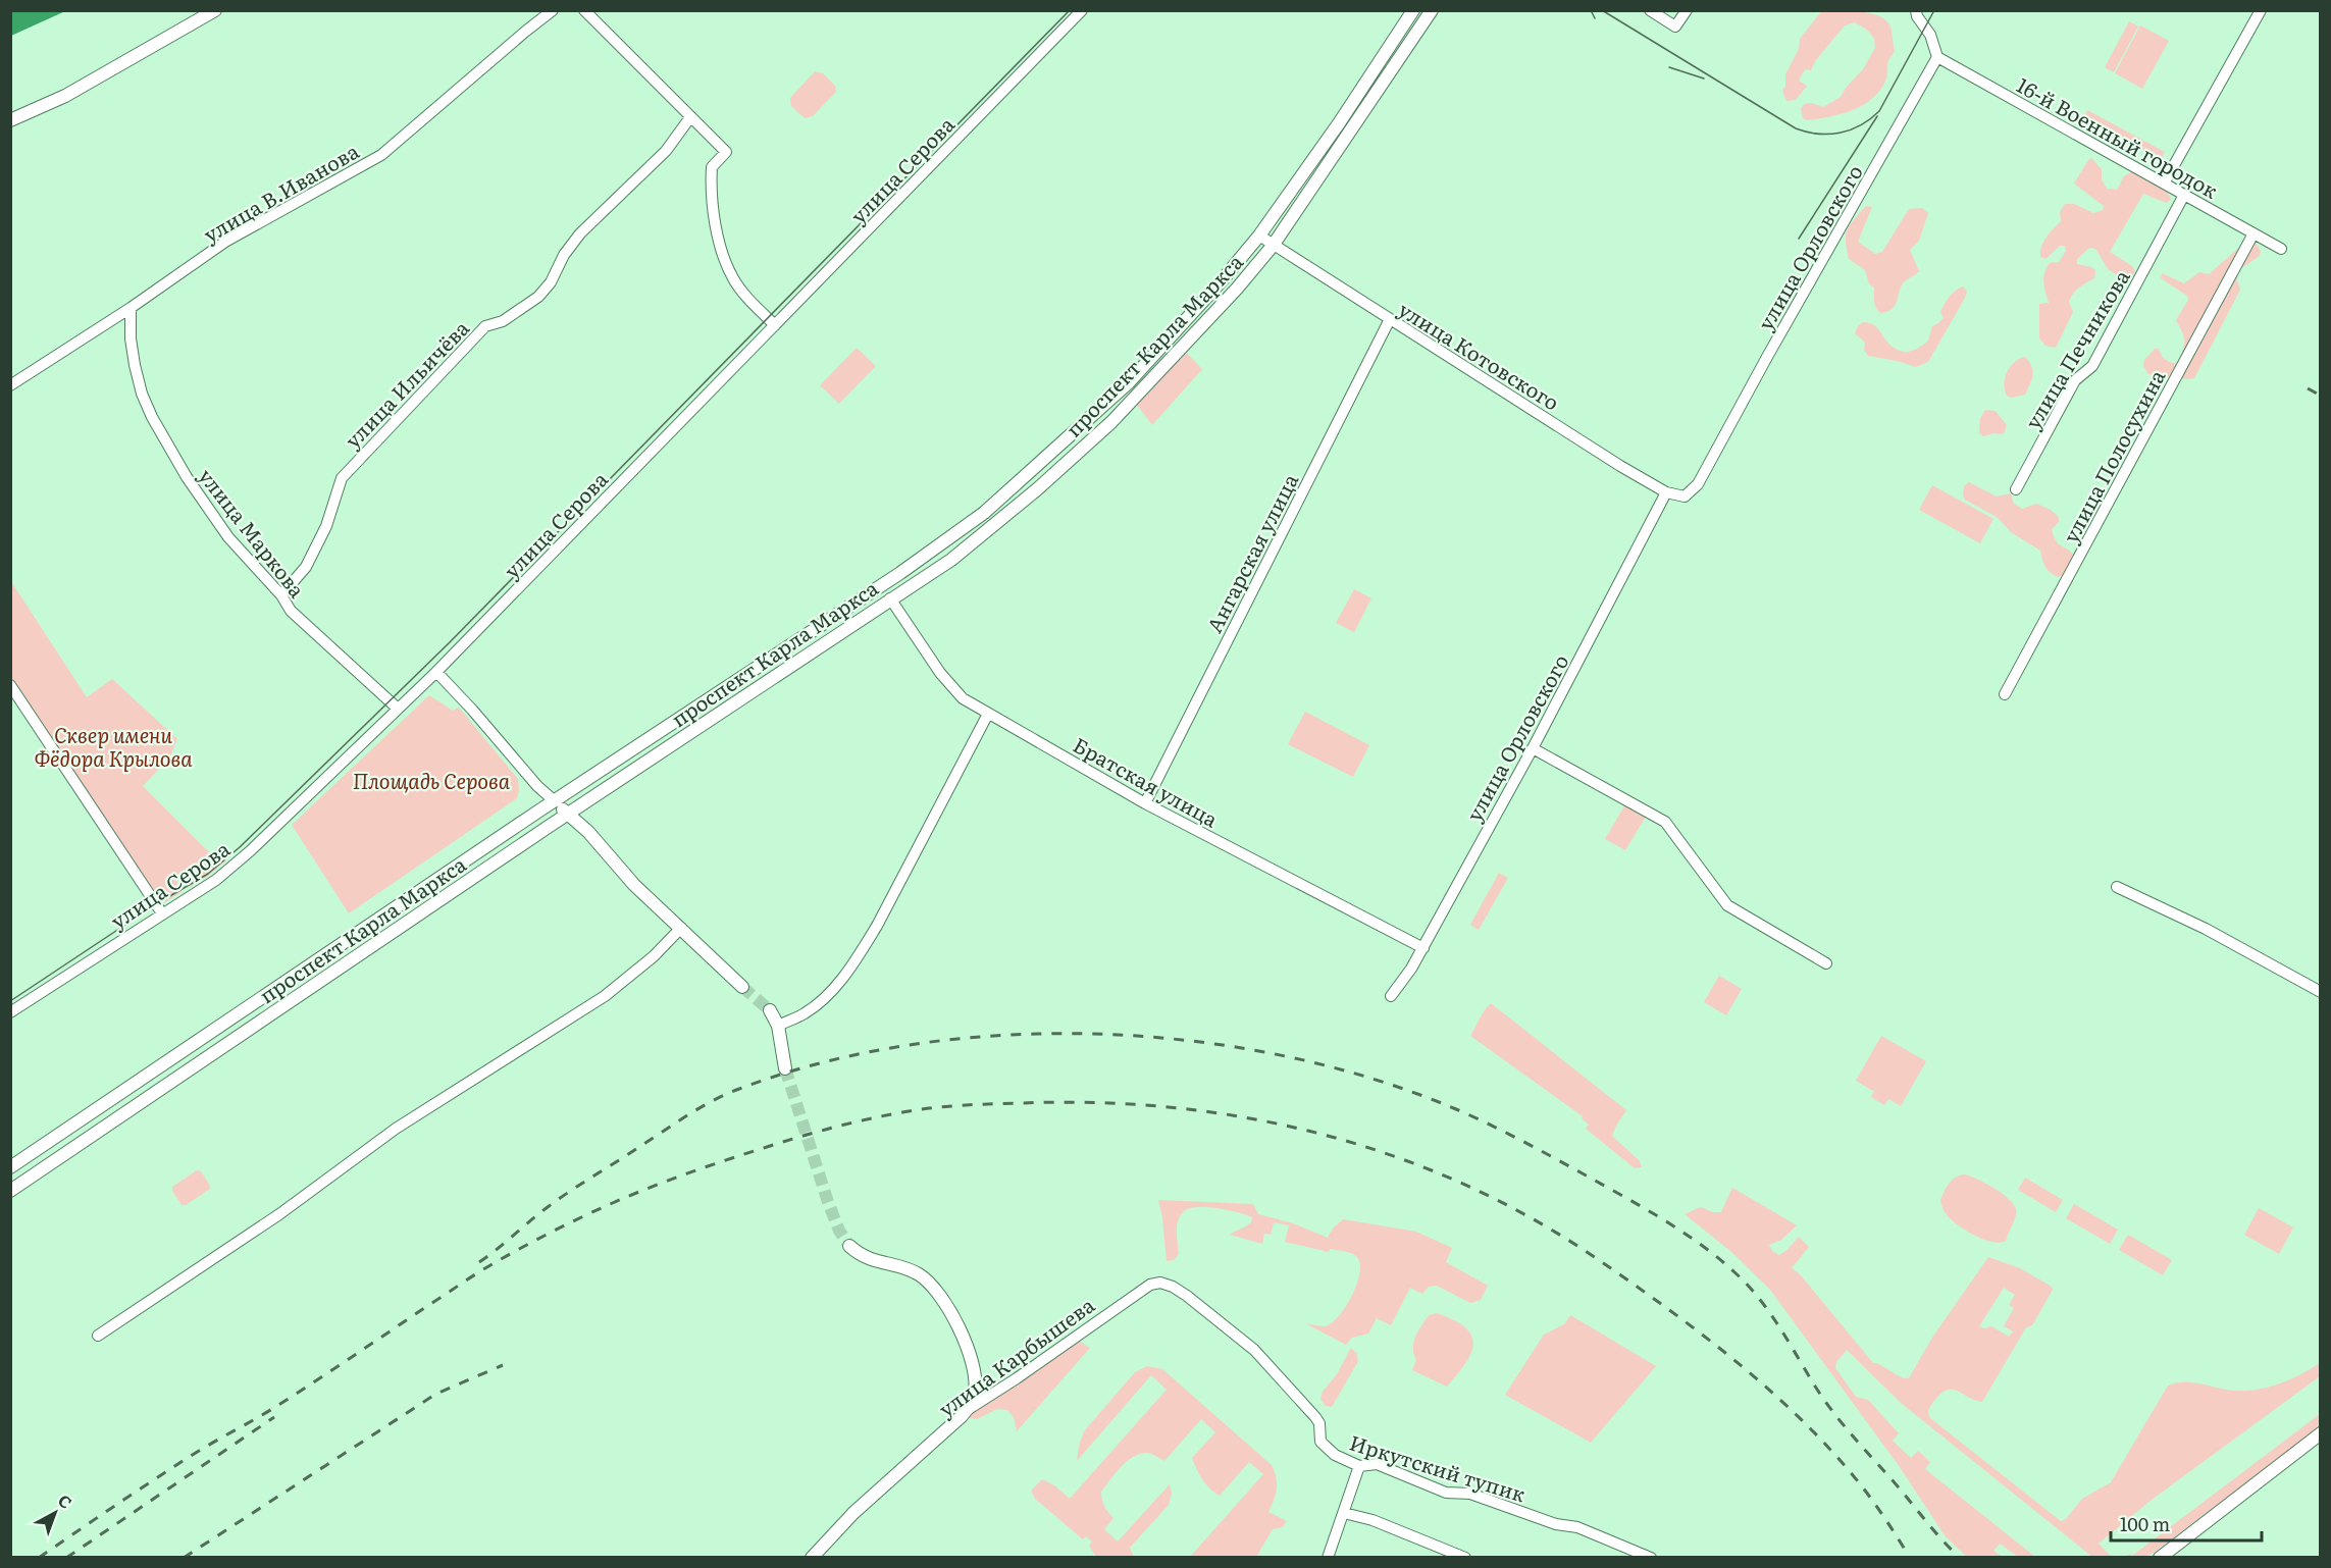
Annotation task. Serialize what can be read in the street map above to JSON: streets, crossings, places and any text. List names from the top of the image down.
{
  "streets": {
    "main road": ["проспект Карла Маркса", "улица Карбышева"],
    "street": [
      "16-й Военный городок",
      "улица Серова",
      "улица В.Иванова",
      "улица Орловского",
      "улица Печникова",
      "улица Котовского",
      "улица Ильичёва",
      "улица Полосухина",
      "улица Маркова",
      "Ангарская улица",
      "Братская улица",
      "Иркутский тупик"
    ]
  },
  "crossings": [
    ["16-й Военный городок", "улица Орловского"],
    ["16-й Военный городок", "улица Печникова"],
    ["16-й Военный городок", "улица Полосухина"],
    ["улица Серова", "улица Маркова"],
    ["улица В.Иванова", "улица Маркова"],
    ["улица Орловского", "улица Котовского"],
    ["улица Орловского", "Братская улица"],
    ["проспект Карла Маркса", "улица Котовского"],
    ["проспект Карла Маркса", "Братская улица"],
    ["улица Котовского", "Ангарская улица"],
    ["улица Ильичёва", "улица Маркова"],
    ["Ангарская улица", "Братская улица"],
    ["улица Карбышева", "Иркутский тупик"]
  ],
  "parks": ["Сквер имени Фёдора Крылова", "Площадь Серова"],
  "scale_bar": "100 m",
  "north": "top right"
}
